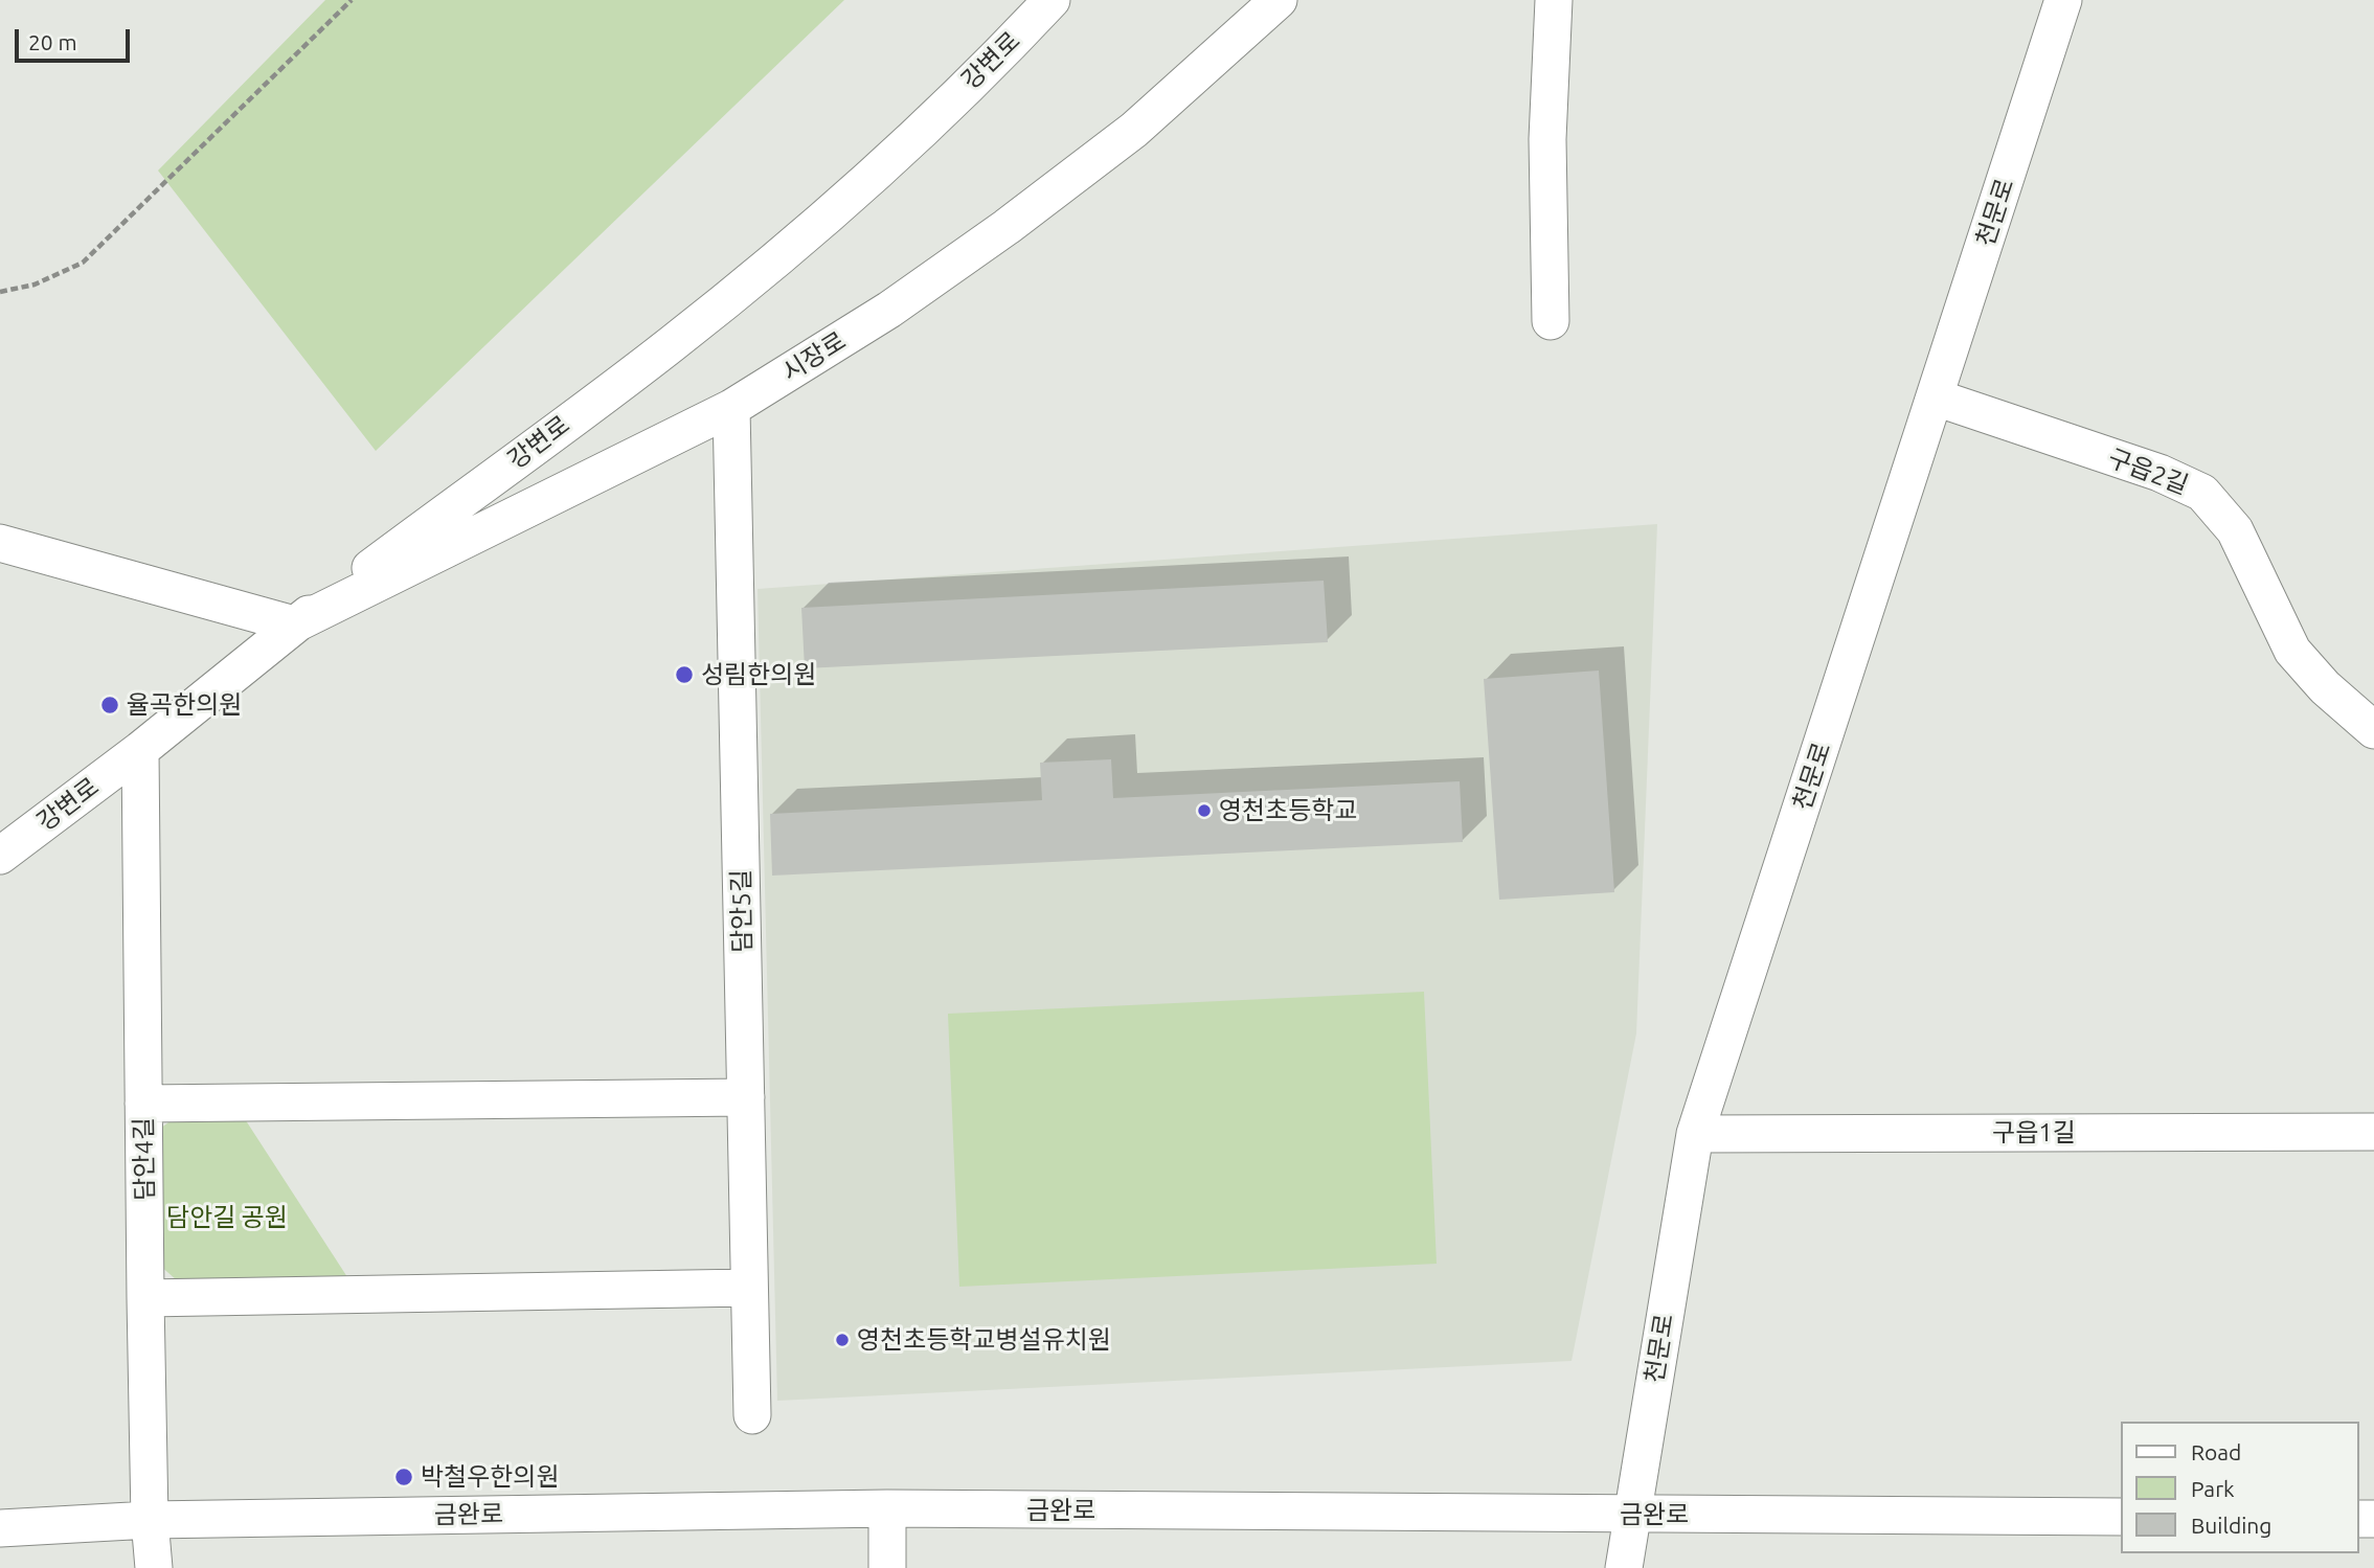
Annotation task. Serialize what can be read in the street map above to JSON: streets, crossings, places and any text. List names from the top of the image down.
{
  "streets": {
    "street": [
      "강변로",
      "천문로",
      "시장로",
      "구읍2길",
      "담안5길",
      "구읍1길",
      "담안4길",
      "금완로"
    ]
  },
  "crossings": [
    ["강변로", "시장로"],
    ["강변로", "담안4길"],
    ["천문로", "구읍2길"],
    ["천문로", "구읍1길"],
    ["천문로", "금완로"],
    ["시장로", "담안5길"],
    ["담안4길", "금완로"]
  ],
  "parks": ["담안길 공원"],
  "places": [
    "성림한의원",
    "율곡한의원",
    "영천초등학교",
    "영천초등학교병설유치원",
    "박철우한의원"
  ],
  "legend": ["Road", "Park", "Building"],
  "scale_bar": "20 m"
}
